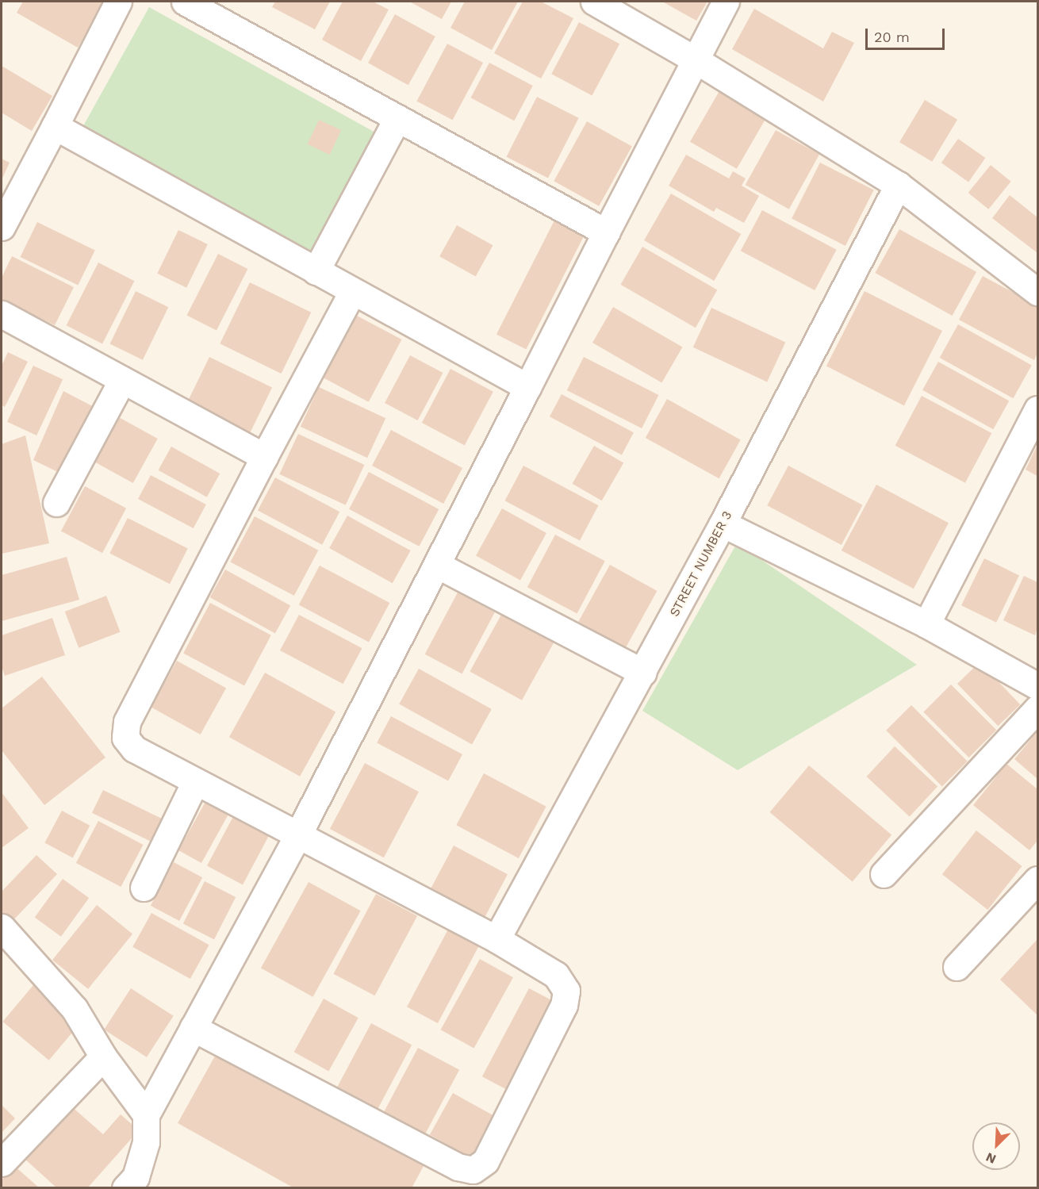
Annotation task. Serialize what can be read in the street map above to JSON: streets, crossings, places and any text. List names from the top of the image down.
{
  "streets": {
    "street": ["STREET NUMBER 3"]
  },
  "scale_bar": "20 m",
  "north": "bottom left"
}
